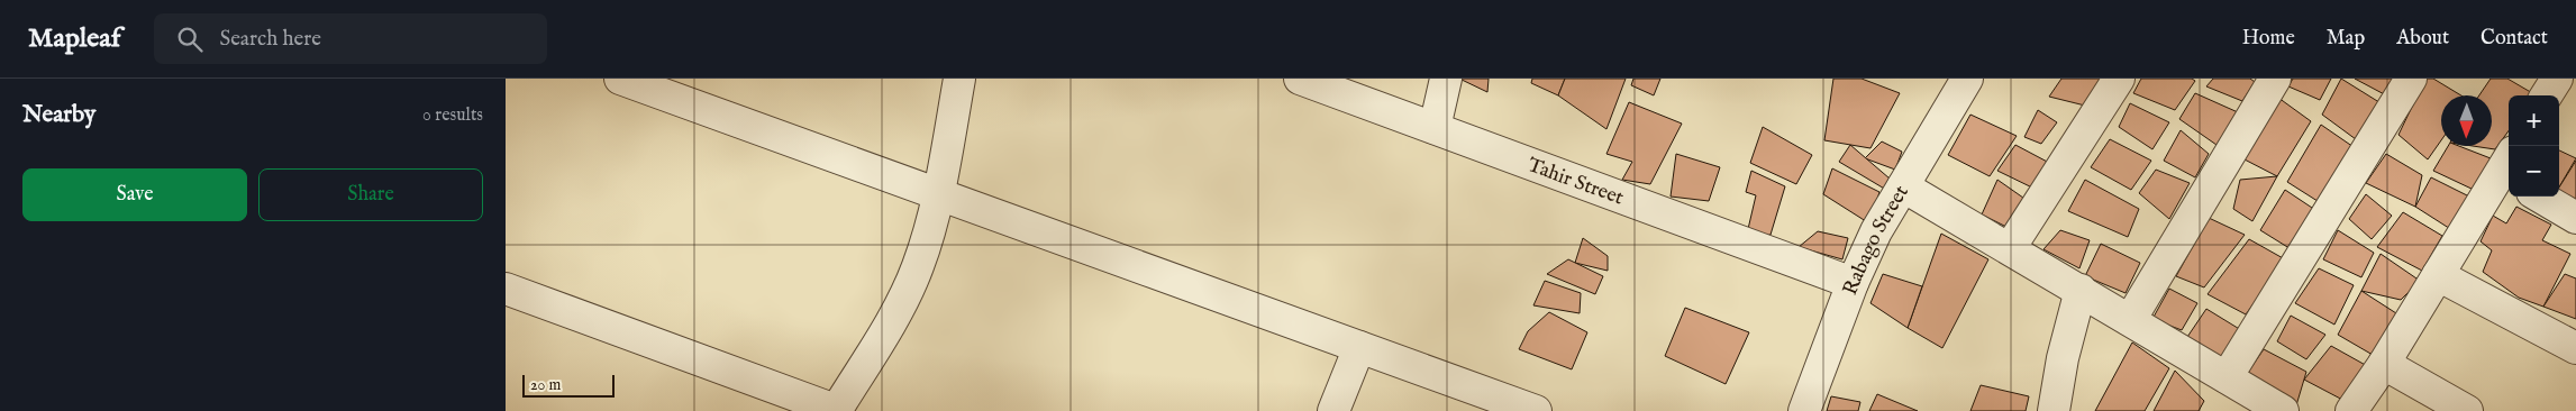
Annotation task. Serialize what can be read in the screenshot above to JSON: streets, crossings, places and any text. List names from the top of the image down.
{
  "streets": {
    "street": ["Tahir Street", "Rabago Street"]
  },
  "crossings": [
    ["Tahir Street", "Rabago Street"]
  ],
  "scale_bar": "20 m",
  "north": "bottom",
  "page": {
    "header": "Mapleaf",
    "search": "Search here",
    "nav": [
      "Home",
      "Map",
      "About",
      "Contact"
    ],
    "heading": ["Nearby", "0 results"],
    "map_buttons": ["+", "−"],
    "buttons": ["Save", "Share"],
    "scale": "20 m"
  }
}
